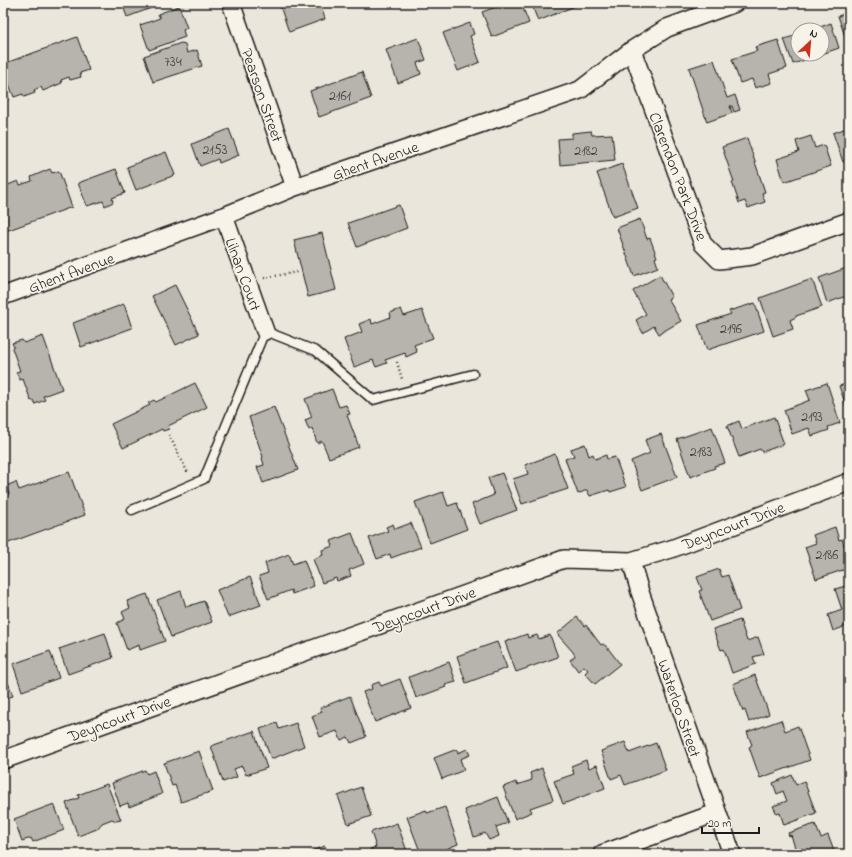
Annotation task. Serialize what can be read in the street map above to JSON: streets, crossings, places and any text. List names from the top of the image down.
{
  "streets": {
    "street": [
      "Pearson Street",
      "Ghent Avenue",
      "Clarendon Park Drive",
      "Lilnan Court",
      "Deyncourt Drive",
      "Waterloo Street"
    ]
  },
  "crossings": [
    ["Pearson Street", "Ghent Avenue"],
    ["Ghent Avenue", "Clarendon Park Drive"],
    ["Ghent Avenue", "Lilnan Court"],
    ["Deyncourt Drive", "Waterloo Street"]
  ],
  "house_numbers": [
    "734",
    "2161",
    "2153",
    "2182",
    "2196",
    "2193",
    "2183",
    "2186"
  ],
  "scale_bar": "20 m",
  "north": "top right"
}
